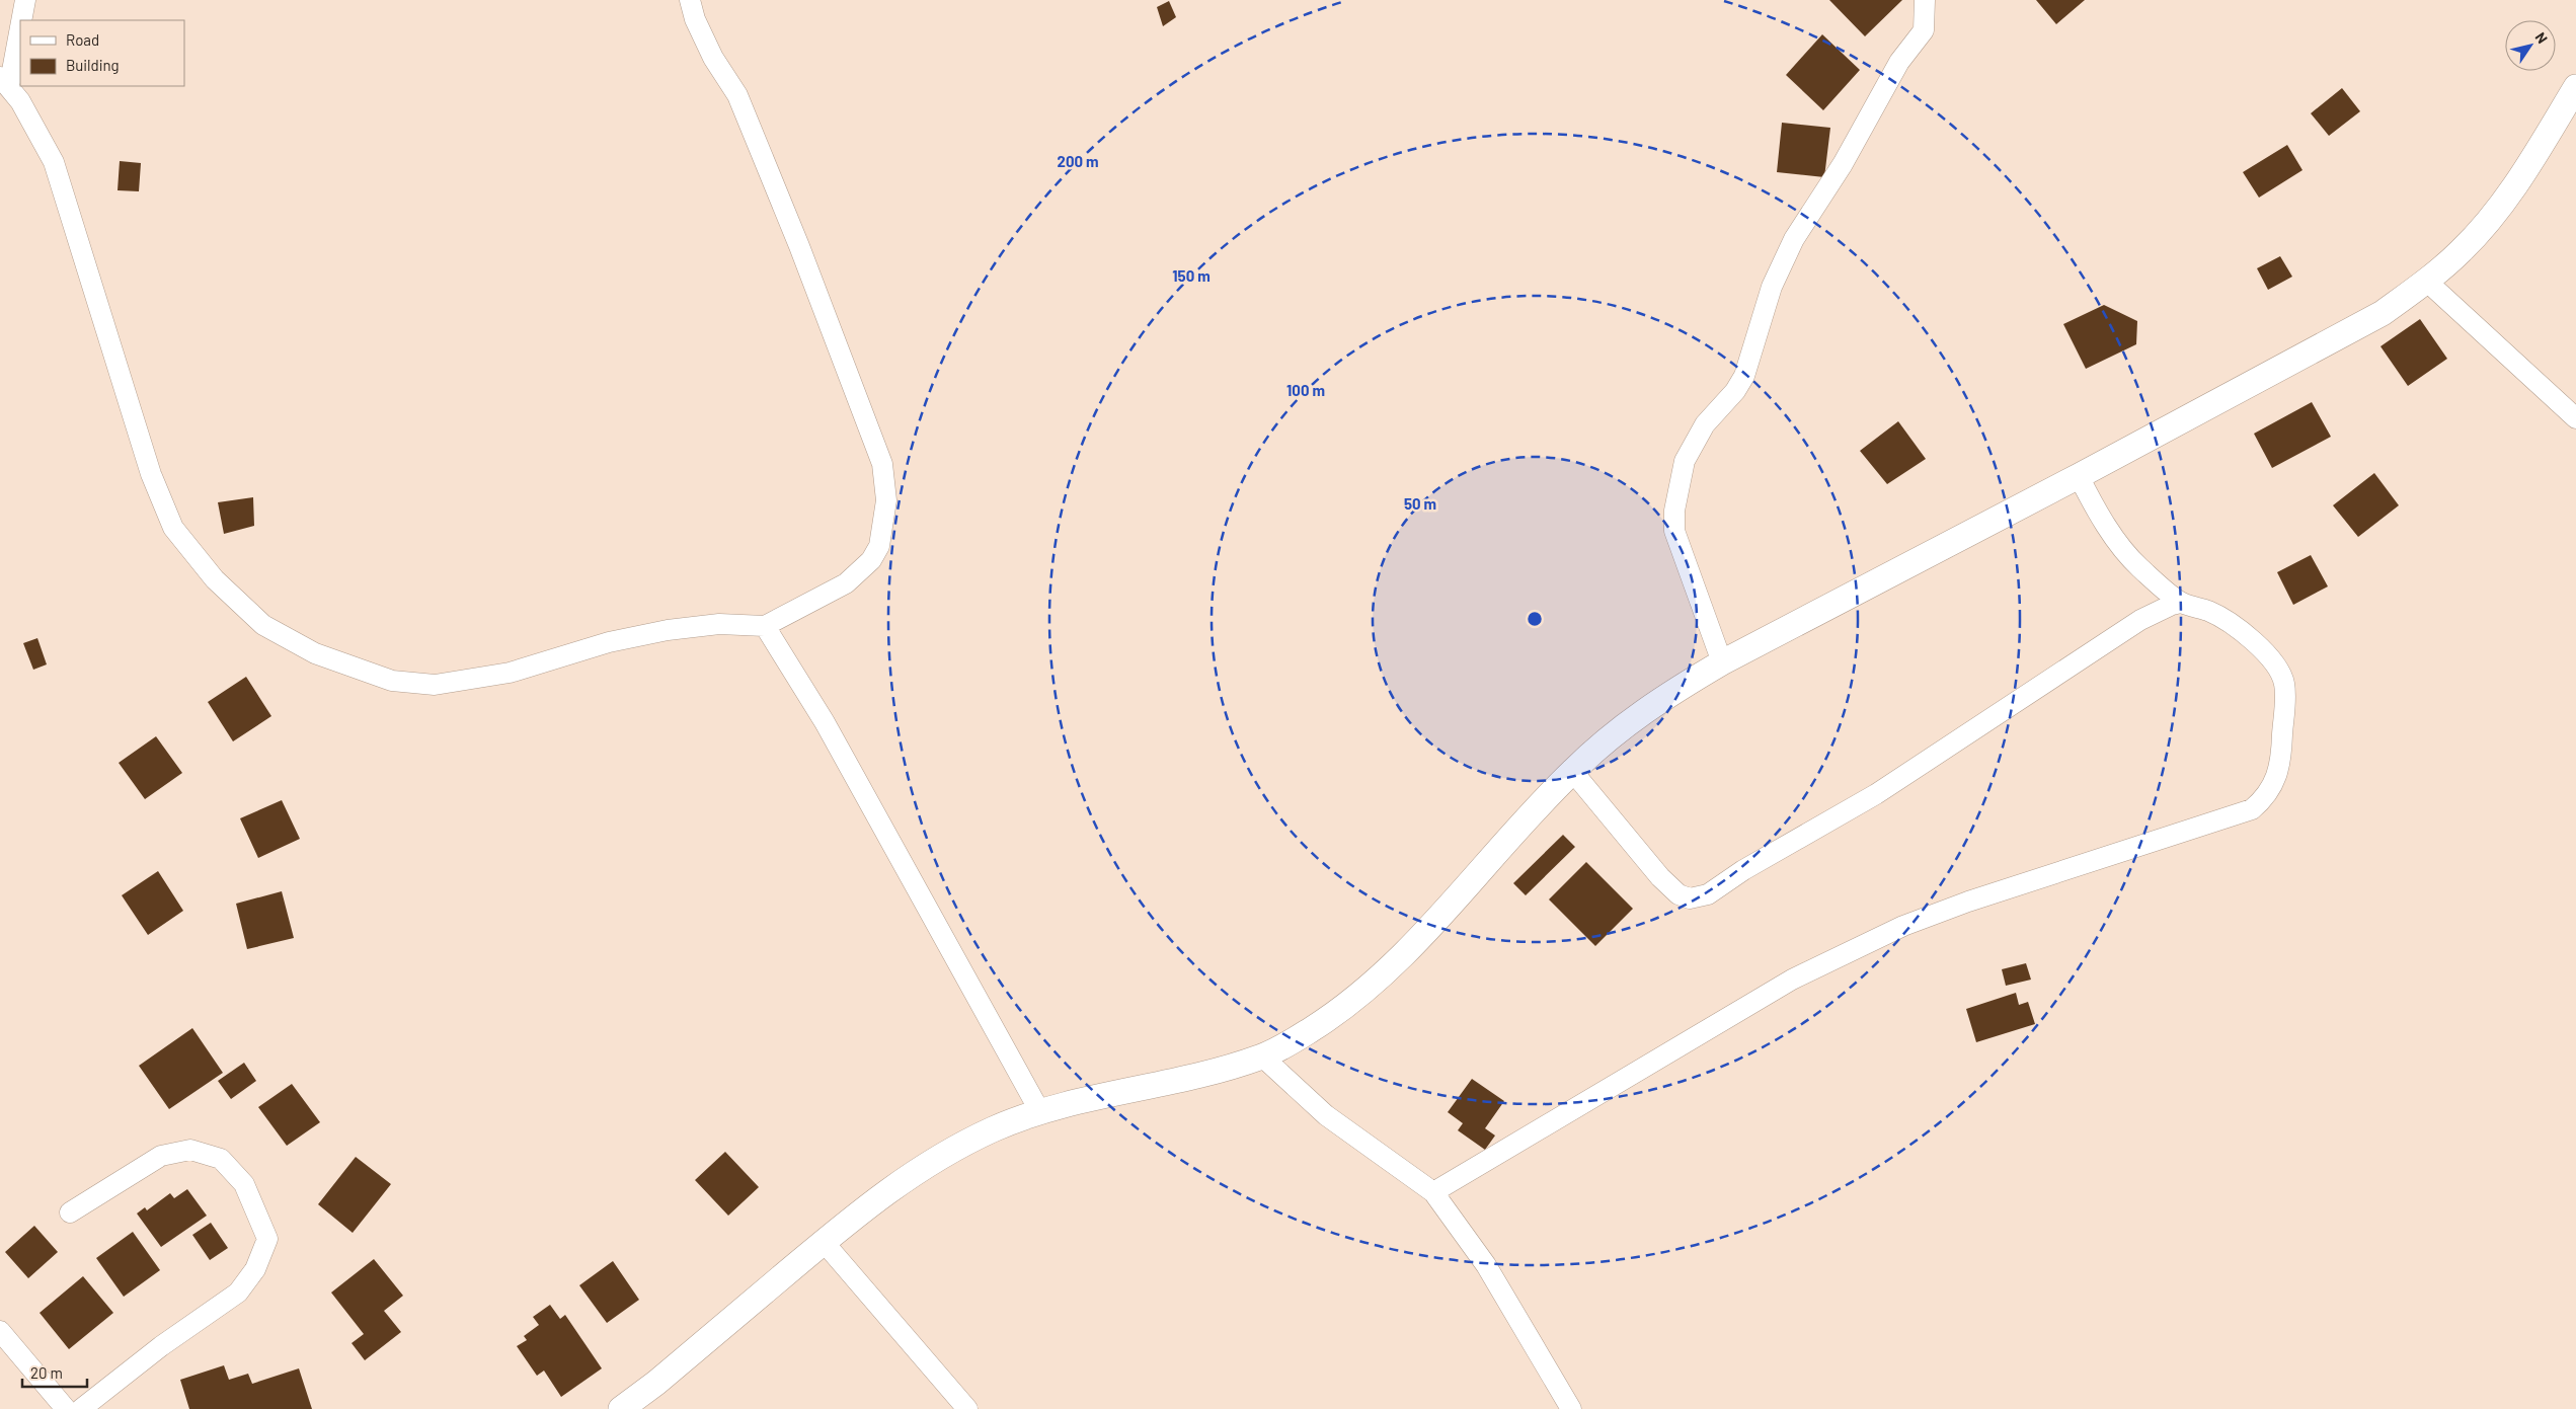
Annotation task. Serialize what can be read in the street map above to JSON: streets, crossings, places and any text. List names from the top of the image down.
{
  "legend": ["Road", "Building"],
  "scale_bar": "20 m",
  "north": "top right",
  "rings": [
    "200 m",
    "150 m",
    "100 m",
    "50 m"
  ]
}
